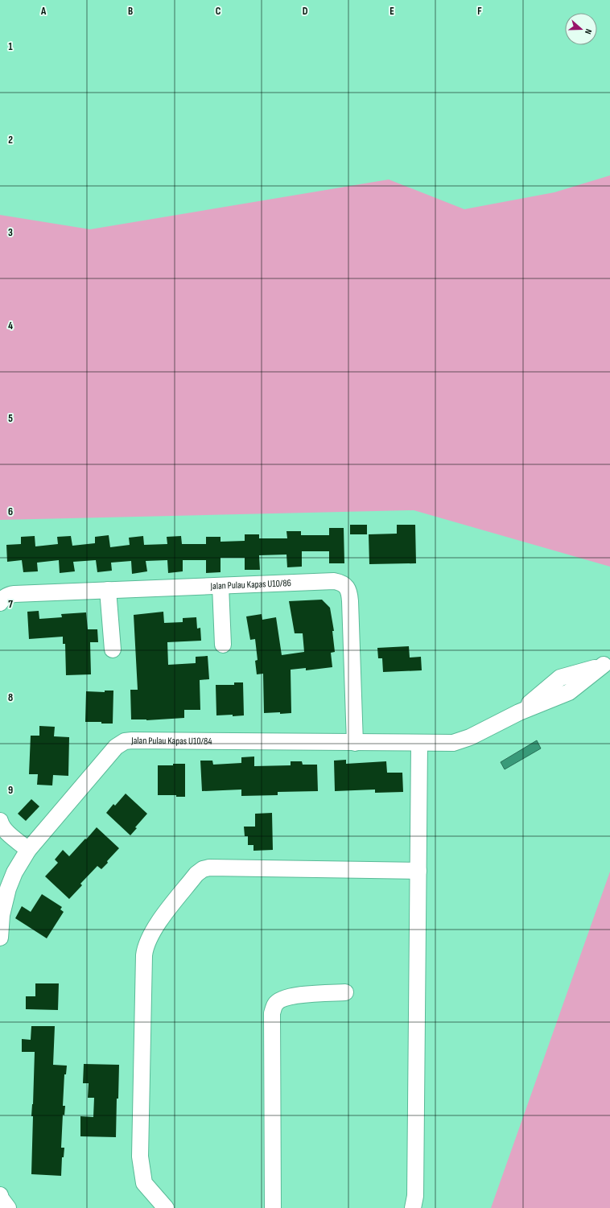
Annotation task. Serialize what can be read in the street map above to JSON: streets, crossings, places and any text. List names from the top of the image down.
{
  "streets": {
    "street": ["Jalan Pulau Kapas U10/86", "Jalan Pulau Kapas U10/84"]
  },
  "crossings": [
    ["Jalan Pulau Kapas U10/86", "Jalan Pulau Kapas U10/84"]
  ],
  "north": "right",
  "grid": {
    "columns": [
      "A",
      "B",
      "C",
      "D",
      "E",
      "F"
    ],
    "rows": [
      "1",
      "2",
      "3",
      "4",
      "5",
      "6",
      "7",
      "8",
      "9"
    ]
  }
}
